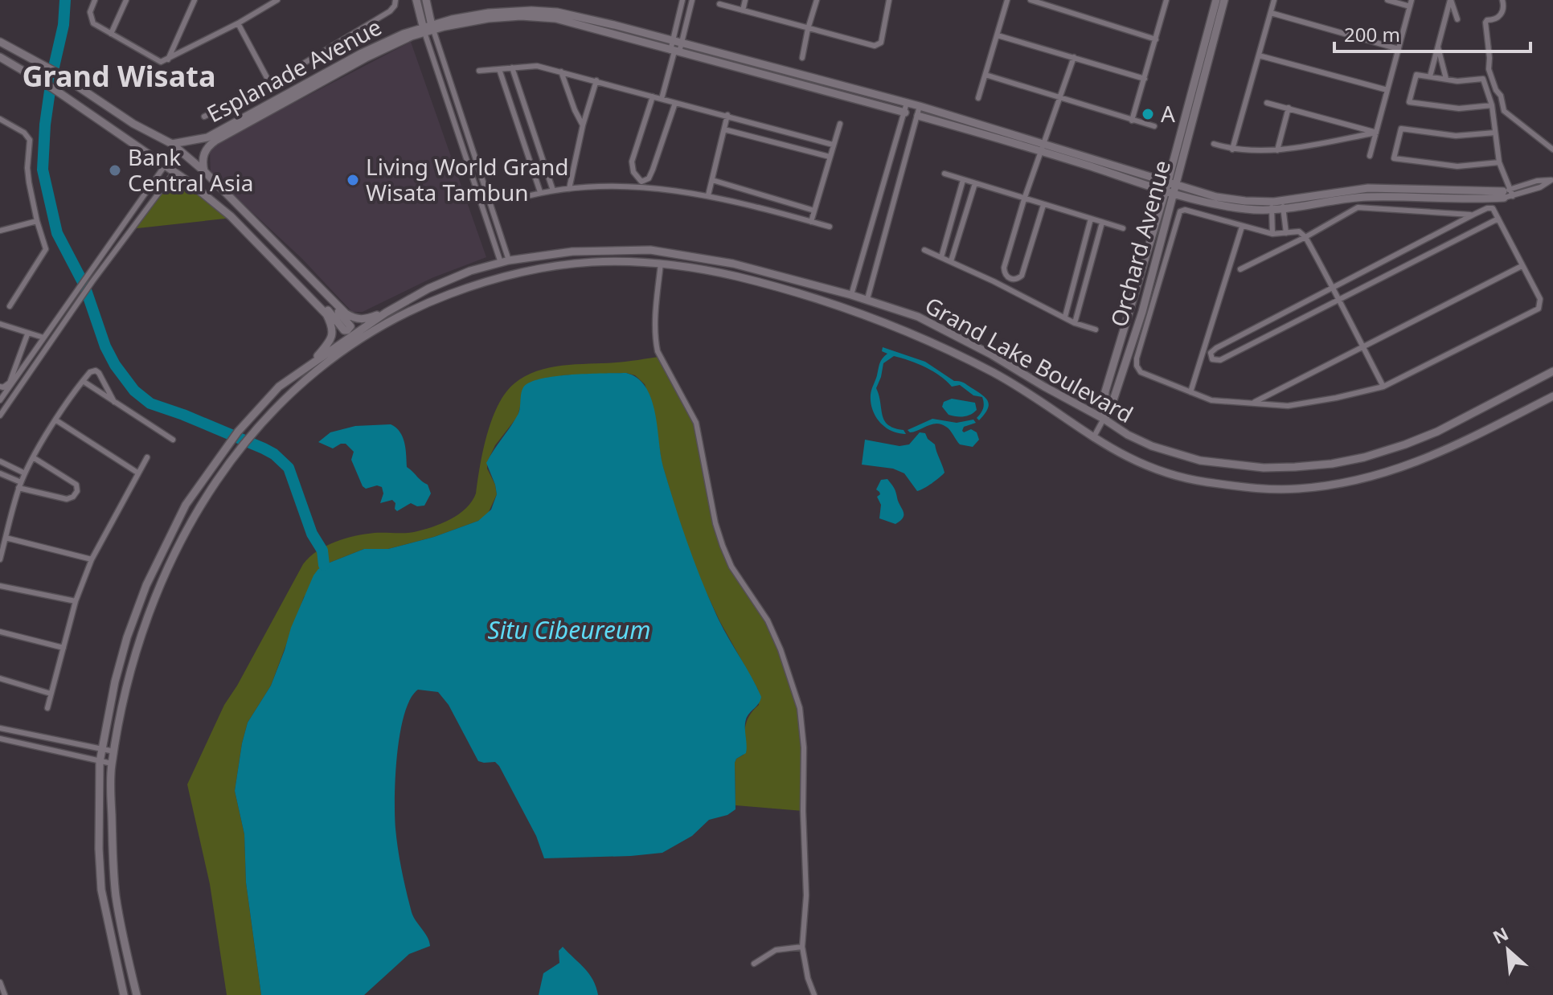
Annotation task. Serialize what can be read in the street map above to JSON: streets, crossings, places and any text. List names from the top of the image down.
{
  "streets": {
    "street": ["Esplanade Avenue", "Orchard Avenue", "Grand Lake Boulevard"]
  },
  "crossings": [
    ["Orchard Avenue", "Grand Lake Boulevard"]
  ],
  "districts": ["Grand Wisata"],
  "water": ["Situ Cibeureum"],
  "places": ["A", "Bank Central Asia", "Living World Grand Wisata Tambun"],
  "scale_bar": "200 m",
  "north": "top left"
}
